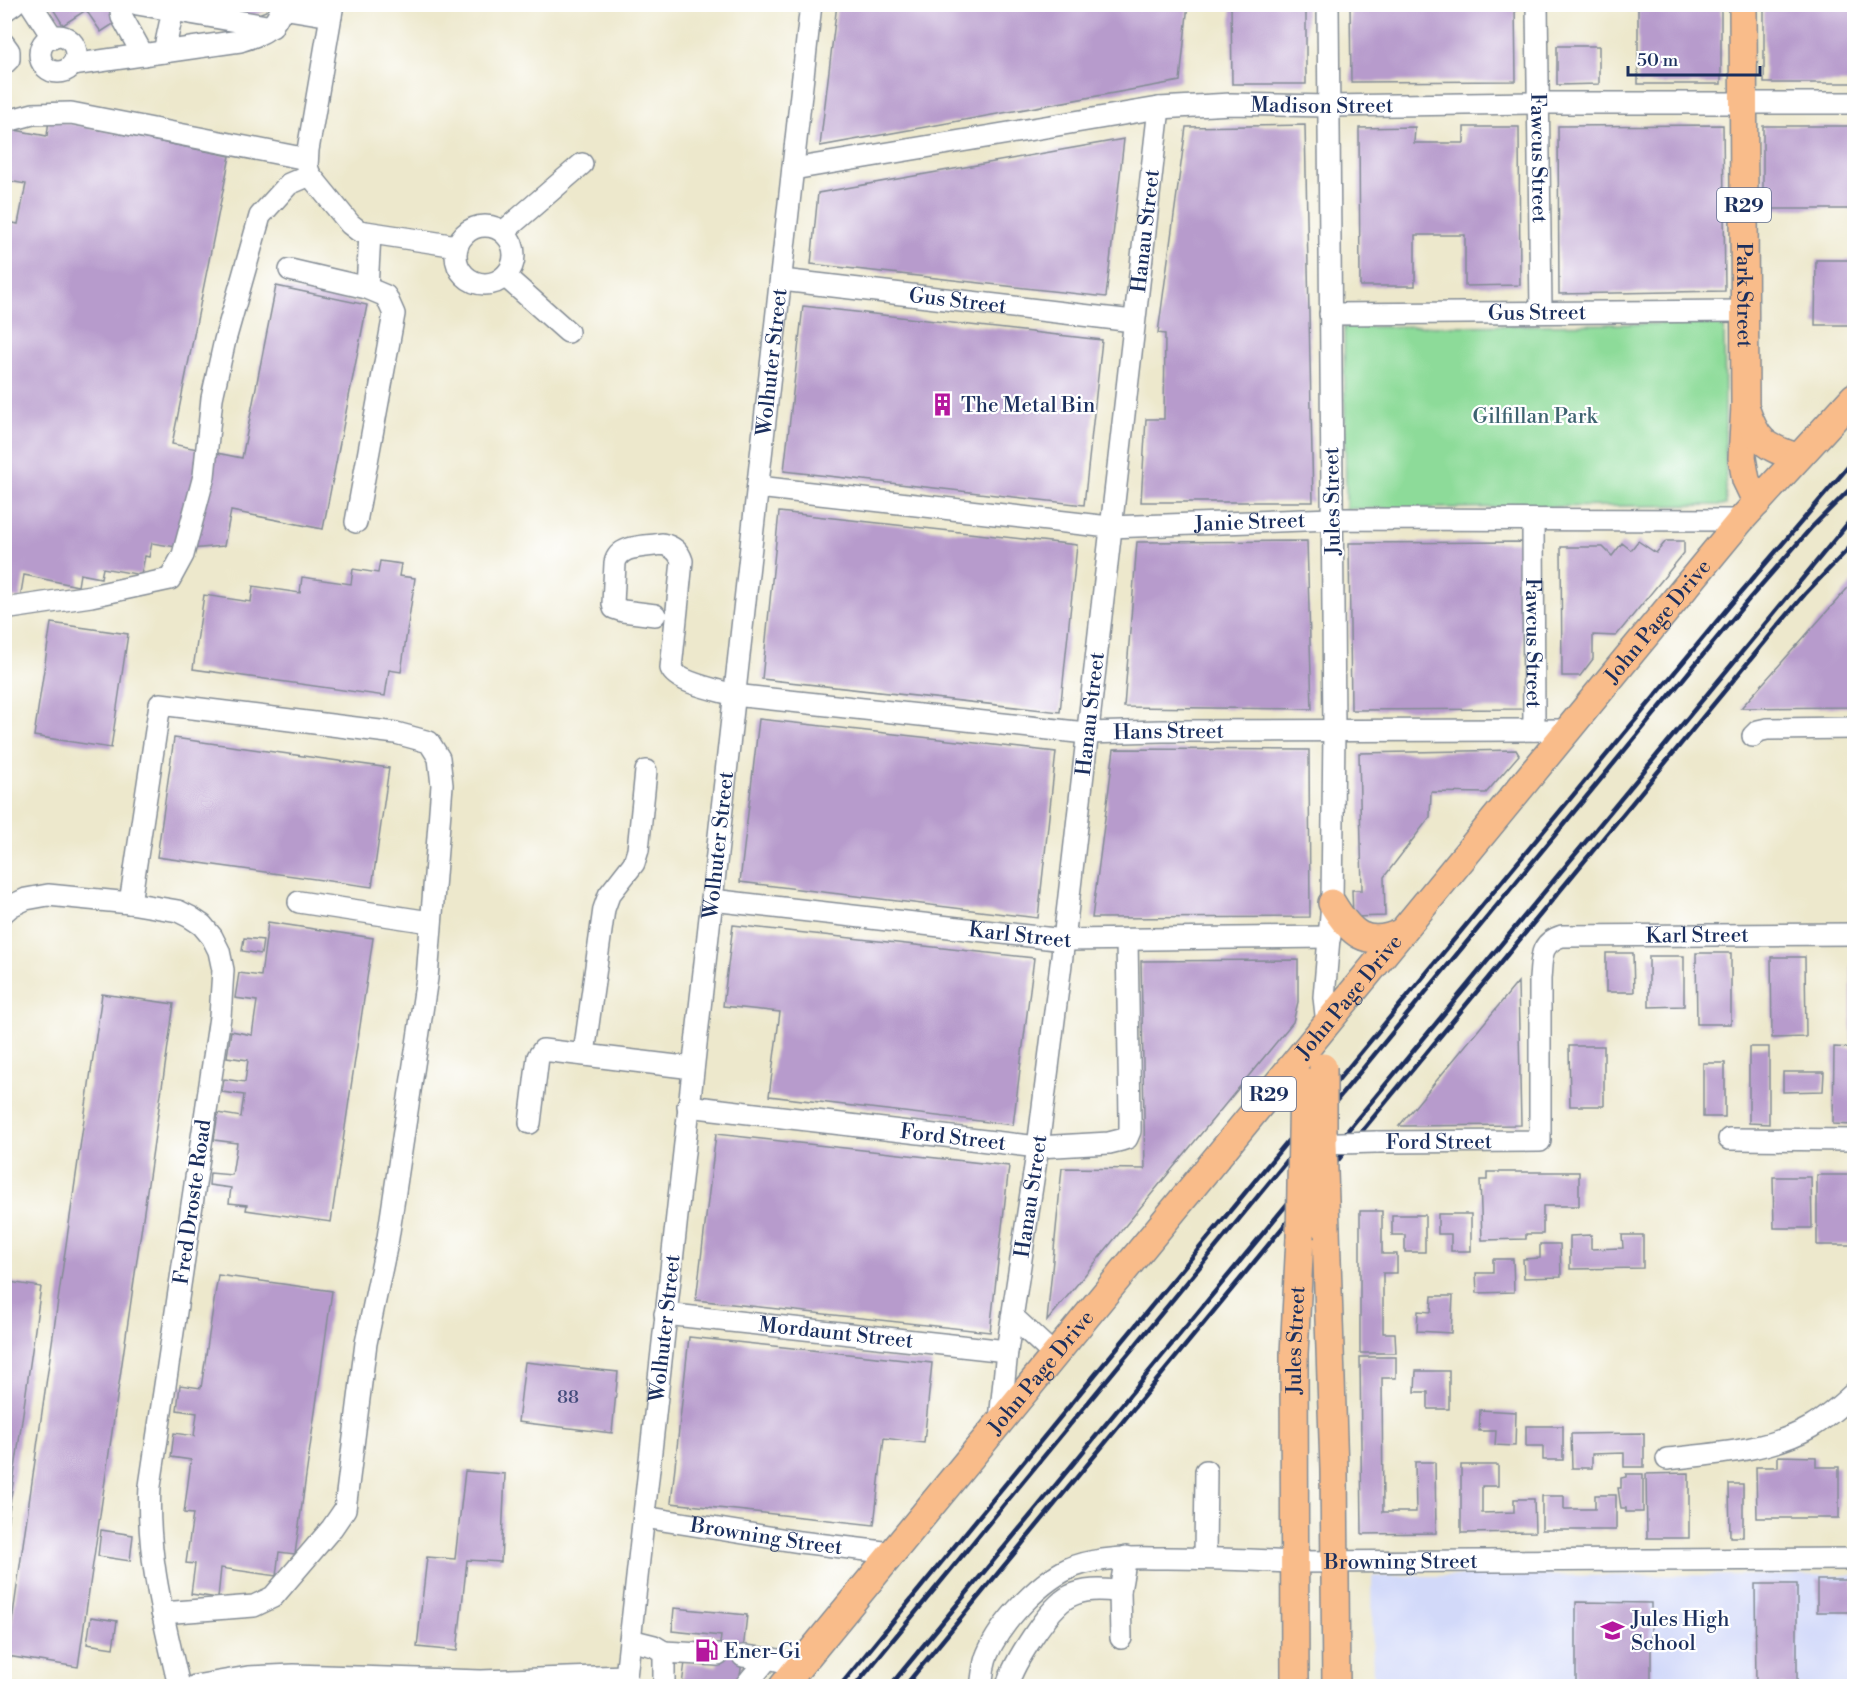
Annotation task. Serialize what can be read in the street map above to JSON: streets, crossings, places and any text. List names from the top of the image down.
{
  "streets": {
    "main road": [
      "R29",
      "Park Street",
      "Jules Street",
      "John Page Drive"
    ],
    "street": [
      "Madison Street",
      "Fawcus Street",
      "Hanau Street",
      "Gus Street",
      "Wolhuter Street",
      "Janie Street",
      "Hans Street",
      "Karl Street",
      "Ford Street",
      "Fred Droste Road",
      "Mordaunt Street",
      "Browning Street"
    ]
  },
  "crossings": [
    ["Madison Street", "Fawcus Street"],
    ["Madison Street", "Hanau Street"],
    ["Madison Street", "Park Street"],
    ["Madison Street", "Wolhuter Street"],
    ["Madison Street", "Jules Street"],
    ["Fawcus Street", "Gus Street"],
    ["Fawcus Street", "Janie Street"],
    ["Fawcus Street", "Hans Street"],
    ["Hanau Street", "Gus Street"],
    ["Hanau Street", "Janie Street"],
    ["Hanau Street", "John Page Drive"],
    ["Hanau Street", "Hans Street"],
    ["Hanau Street", "Karl Street"],
    ["Hanau Street", "Ford Street"],
    ["Hanau Street", "Mordaunt Street"],
    ["Park Street", "Gus Street"],
    ["Park Street", "Janie Street"],
    ["Park Street", "John Page Drive"],
    ["Gus Street", "Wolhuter Street"],
    ["Gus Street", "Jules Street"],
    ["Wolhuter Street", "Janie Street"],
    ["Wolhuter Street", "Hans Street"],
    ["Wolhuter Street", "Karl Street"],
    ["Wolhuter Street", "Ford Street"],
    ["Wolhuter Street", "Mordaunt Street"],
    ["Wolhuter Street", "Browning Street"],
    ["Jules Street", "Janie Street"],
    ["Jules Street", "John Page Drive"],
    ["Jules Street", "Hans Street"],
    ["Jules Street", "Karl Street"],
    ["Jules Street", "Ford Street"],
    ["Jules Street", "Browning Street"],
    ["Janie Street", "John Page Drive"],
    ["John Page Drive", "Hans Street"],
    ["John Page Drive", "Browning Street"],
    ["Karl Street", "Ford Street"]
  ],
  "parks": ["Gilfillan Park"],
  "places": {
    "building": ["The Metal Bin"],
    "school or university": ["Jules High School"],
    "fuel station": ["Ener-Gi"]
  },
  "house_numbers": ["88"],
  "scale_bar": "50 m"
}
